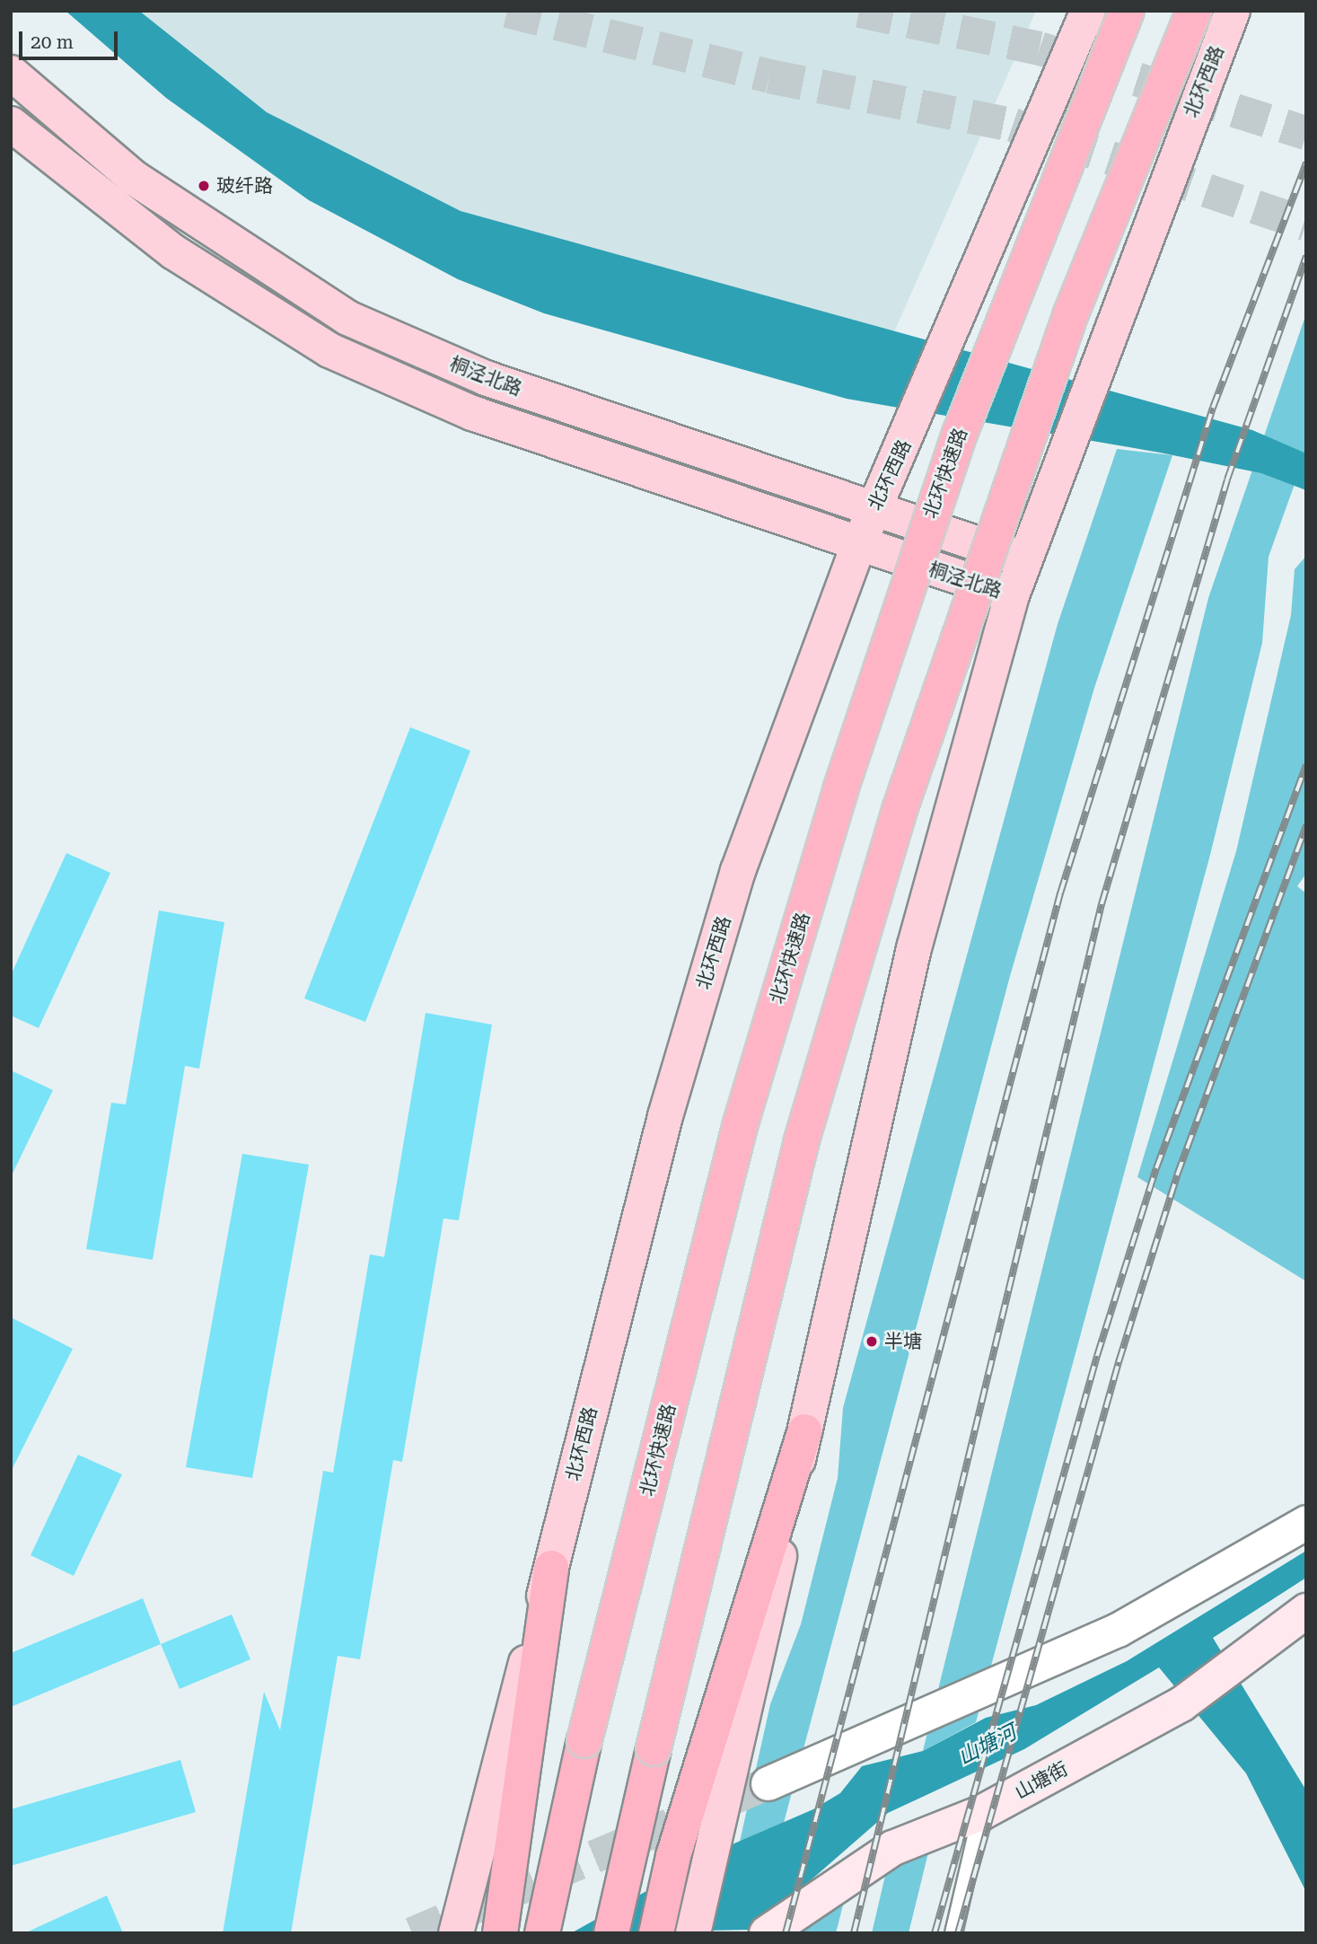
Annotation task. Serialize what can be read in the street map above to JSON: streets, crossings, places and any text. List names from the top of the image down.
{
  "streets": {
    "highway": ["北环快速路"],
    "main road": ["北环西路", "桐泾北路"],
    "street": ["山塘街"]
  },
  "crossings": [
    ["北环西路", "桐泾北路"]
  ],
  "water": ["山塘河"],
  "places": ["玻纤路", "半塘"],
  "scale_bar": "20 m"
}
